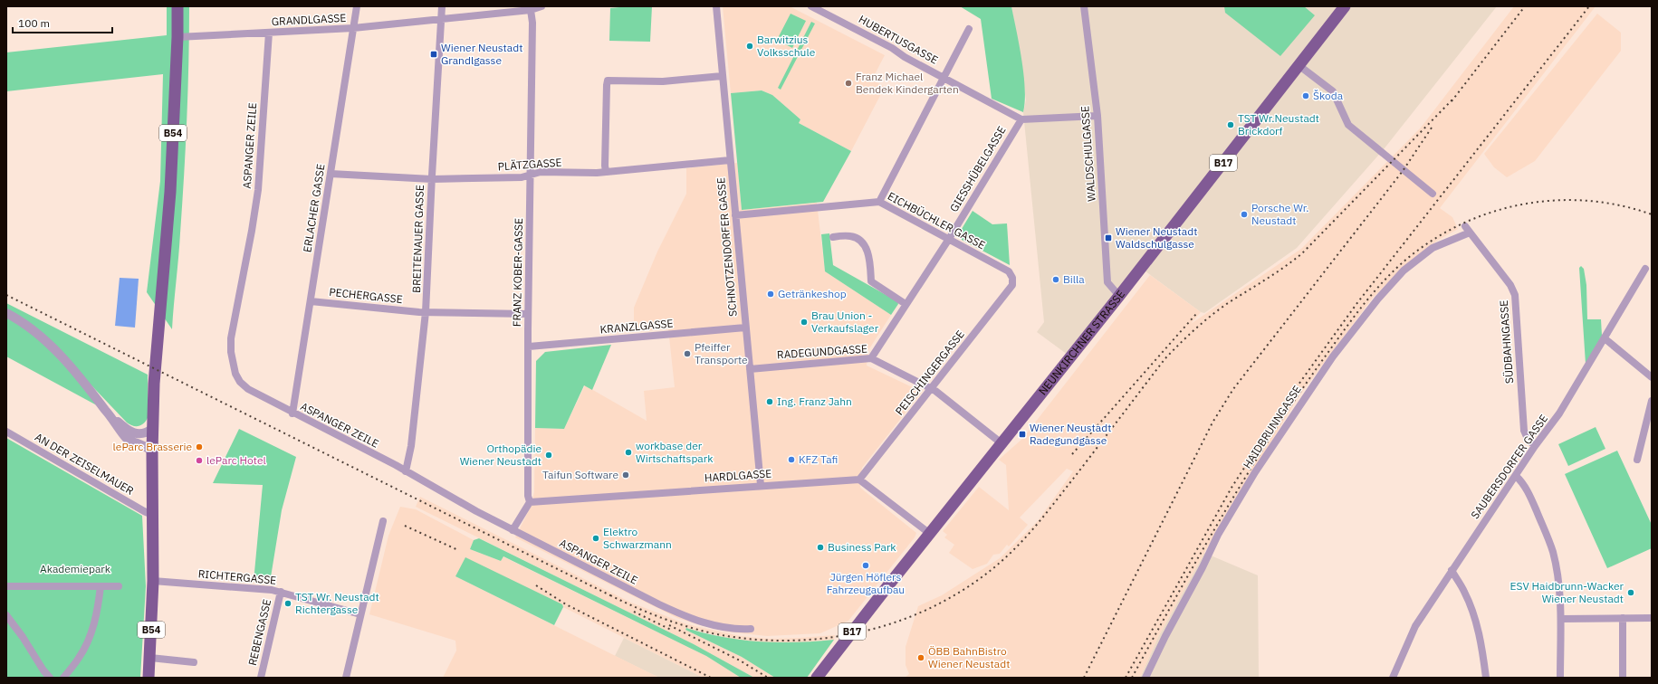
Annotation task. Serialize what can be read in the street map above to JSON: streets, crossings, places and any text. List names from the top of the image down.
{
  "streets": {
    "main road": ["B54", "B17", "NEUNKIRCHNER STRASSE"],
    "street": [
      "GRANDLGASSE",
      "HUBERTUSGASSE",
      "ASPANGER ZEILE",
      "WALDSCHULGASSE",
      "PLÄTZGASSE",
      "GIESSHÜBELGASSE",
      "ERLACHER GASSE",
      "EICHBÜCHLER GASSE",
      "BREITENAUER GASSE",
      "SCHNOTZENDORFER GASSE",
      "FRANZ KOBER-GASSE",
      "PECHERGASSE",
      "KRANZLGASSE",
      "SÜDBAHNGASSE",
      "RADEGUNDGASSE",
      "PEISCHINGERGASSE",
      "HAIDBRUNNGASSE",
      "AN DER ZEISELMAUER",
      "SAUBERSDORFER GASSE",
      "HARDLGASSE",
      "RICHTERGASSE",
      "REBENGASSE"
    ]
  },
  "crossings": [
    ["GRANDLGASSE", "B54"],
    ["GRANDLGASSE", "ASPANGER ZEILE"],
    ["GRANDLGASSE", "ERLACHER GASSE"],
    ["GRANDLGASSE", "BREITENAUER GASSE"],
    ["HUBERTUSGASSE", "GIESSHÜBELGASSE"],
    ["B54", "AN DER ZEISELMAUER"],
    ["B54", "RICHTERGASSE"],
    ["ASPANGER ZEILE", "ERLACHER GASSE"],
    ["ASPANGER ZEILE", "BREITENAUER GASSE"],
    ["WALDSCHULGASSE", "NEUNKIRCHNER STRASSE"],
    ["PLÄTZGASSE", "ERLACHER GASSE"],
    ["PLÄTZGASSE", "BREITENAUER GASSE"],
    ["PLÄTZGASSE", "SCHNOTZENDORFER GASSE"],
    ["PLÄTZGASSE", "FRANZ KOBER-GASSE"],
    ["GIESSHÜBELGASSE", "EICHBÜCHLER GASSE"],
    ["GIESSHÜBELGASSE", "RADEGUNDGASSE"],
    ["ERLACHER GASSE", "PECHERGASSE"],
    ["EICHBÜCHLER GASSE", "SCHNOTZENDORFER GASSE"],
    ["EICHBÜCHLER GASSE", "PEISCHINGERGASSE"],
    ["BREITENAUER GASSE", "PECHERGASSE"],
    ["SCHNOTZENDORFER GASSE", "KRANZLGASSE"],
    ["SCHNOTZENDORFER GASSE", "RADEGUNDGASSE"],
    ["SCHNOTZENDORFER GASSE", "HARDLGASSE"],
    ["FRANZ KOBER-GASSE", "PECHERGASSE"],
    ["FRANZ KOBER-GASSE", "KRANZLGASSE"],
    ["FRANZ KOBER-GASSE", "HARDLGASSE"],
    ["SÜDBAHNGASSE", "HAIDBRUNNGASSE"],
    ["SÜDBAHNGASSE", "SAUBERSDORFER GASSE"],
    ["NEUNKIRCHNER STRASSE", "RADEGUNDGASSE"],
    ["RADEGUNDGASSE", "PEISCHINGERGASSE"],
    ["PEISCHINGERGASSE", "HARDLGASSE"],
    ["RICHTERGASSE", "REBENGASSE"]
  ],
  "parks": ["Akademiepark"],
  "places": {
    "other": [
      "Barwitzius Volksschule",
      "Franz Michael Bendek Kindergarten",
      "Škoda",
      "TST Wr.Neustadt Brickdorf",
      "Porsche Wr. Neustadt",
      "Billa",
      "Getränkeshop",
      "Brau Union - Verkaufslager",
      "Pfeiffer Transporte",
      "Ing. Franz Jahn",
      "leParc Brasserie",
      "workbase der Wirtschaftspark",
      "Orthopädie Wiener Neustadt",
      "KFZ Tafi",
      "leParc Hotel",
      "Taifun Software",
      "Elektro Schwarzmann",
      "Business Park",
      "Jürgen Höflers Fahrzeugaufbau",
      "ESV Haidbrunn-Wacker Wiener Neustadt",
      "TST Wr. Neustadt Richtergasse",
      "ÖBB BahnBistro Wiener Neustadt"
    ],
    "transit": ["Wiener Neustadt Grandlgasse", "Wiener Neustadt Waldschulgasse", "Wiener Neustadt Radegundgasse"]
  },
  "scale_bar": "100 m"
}
